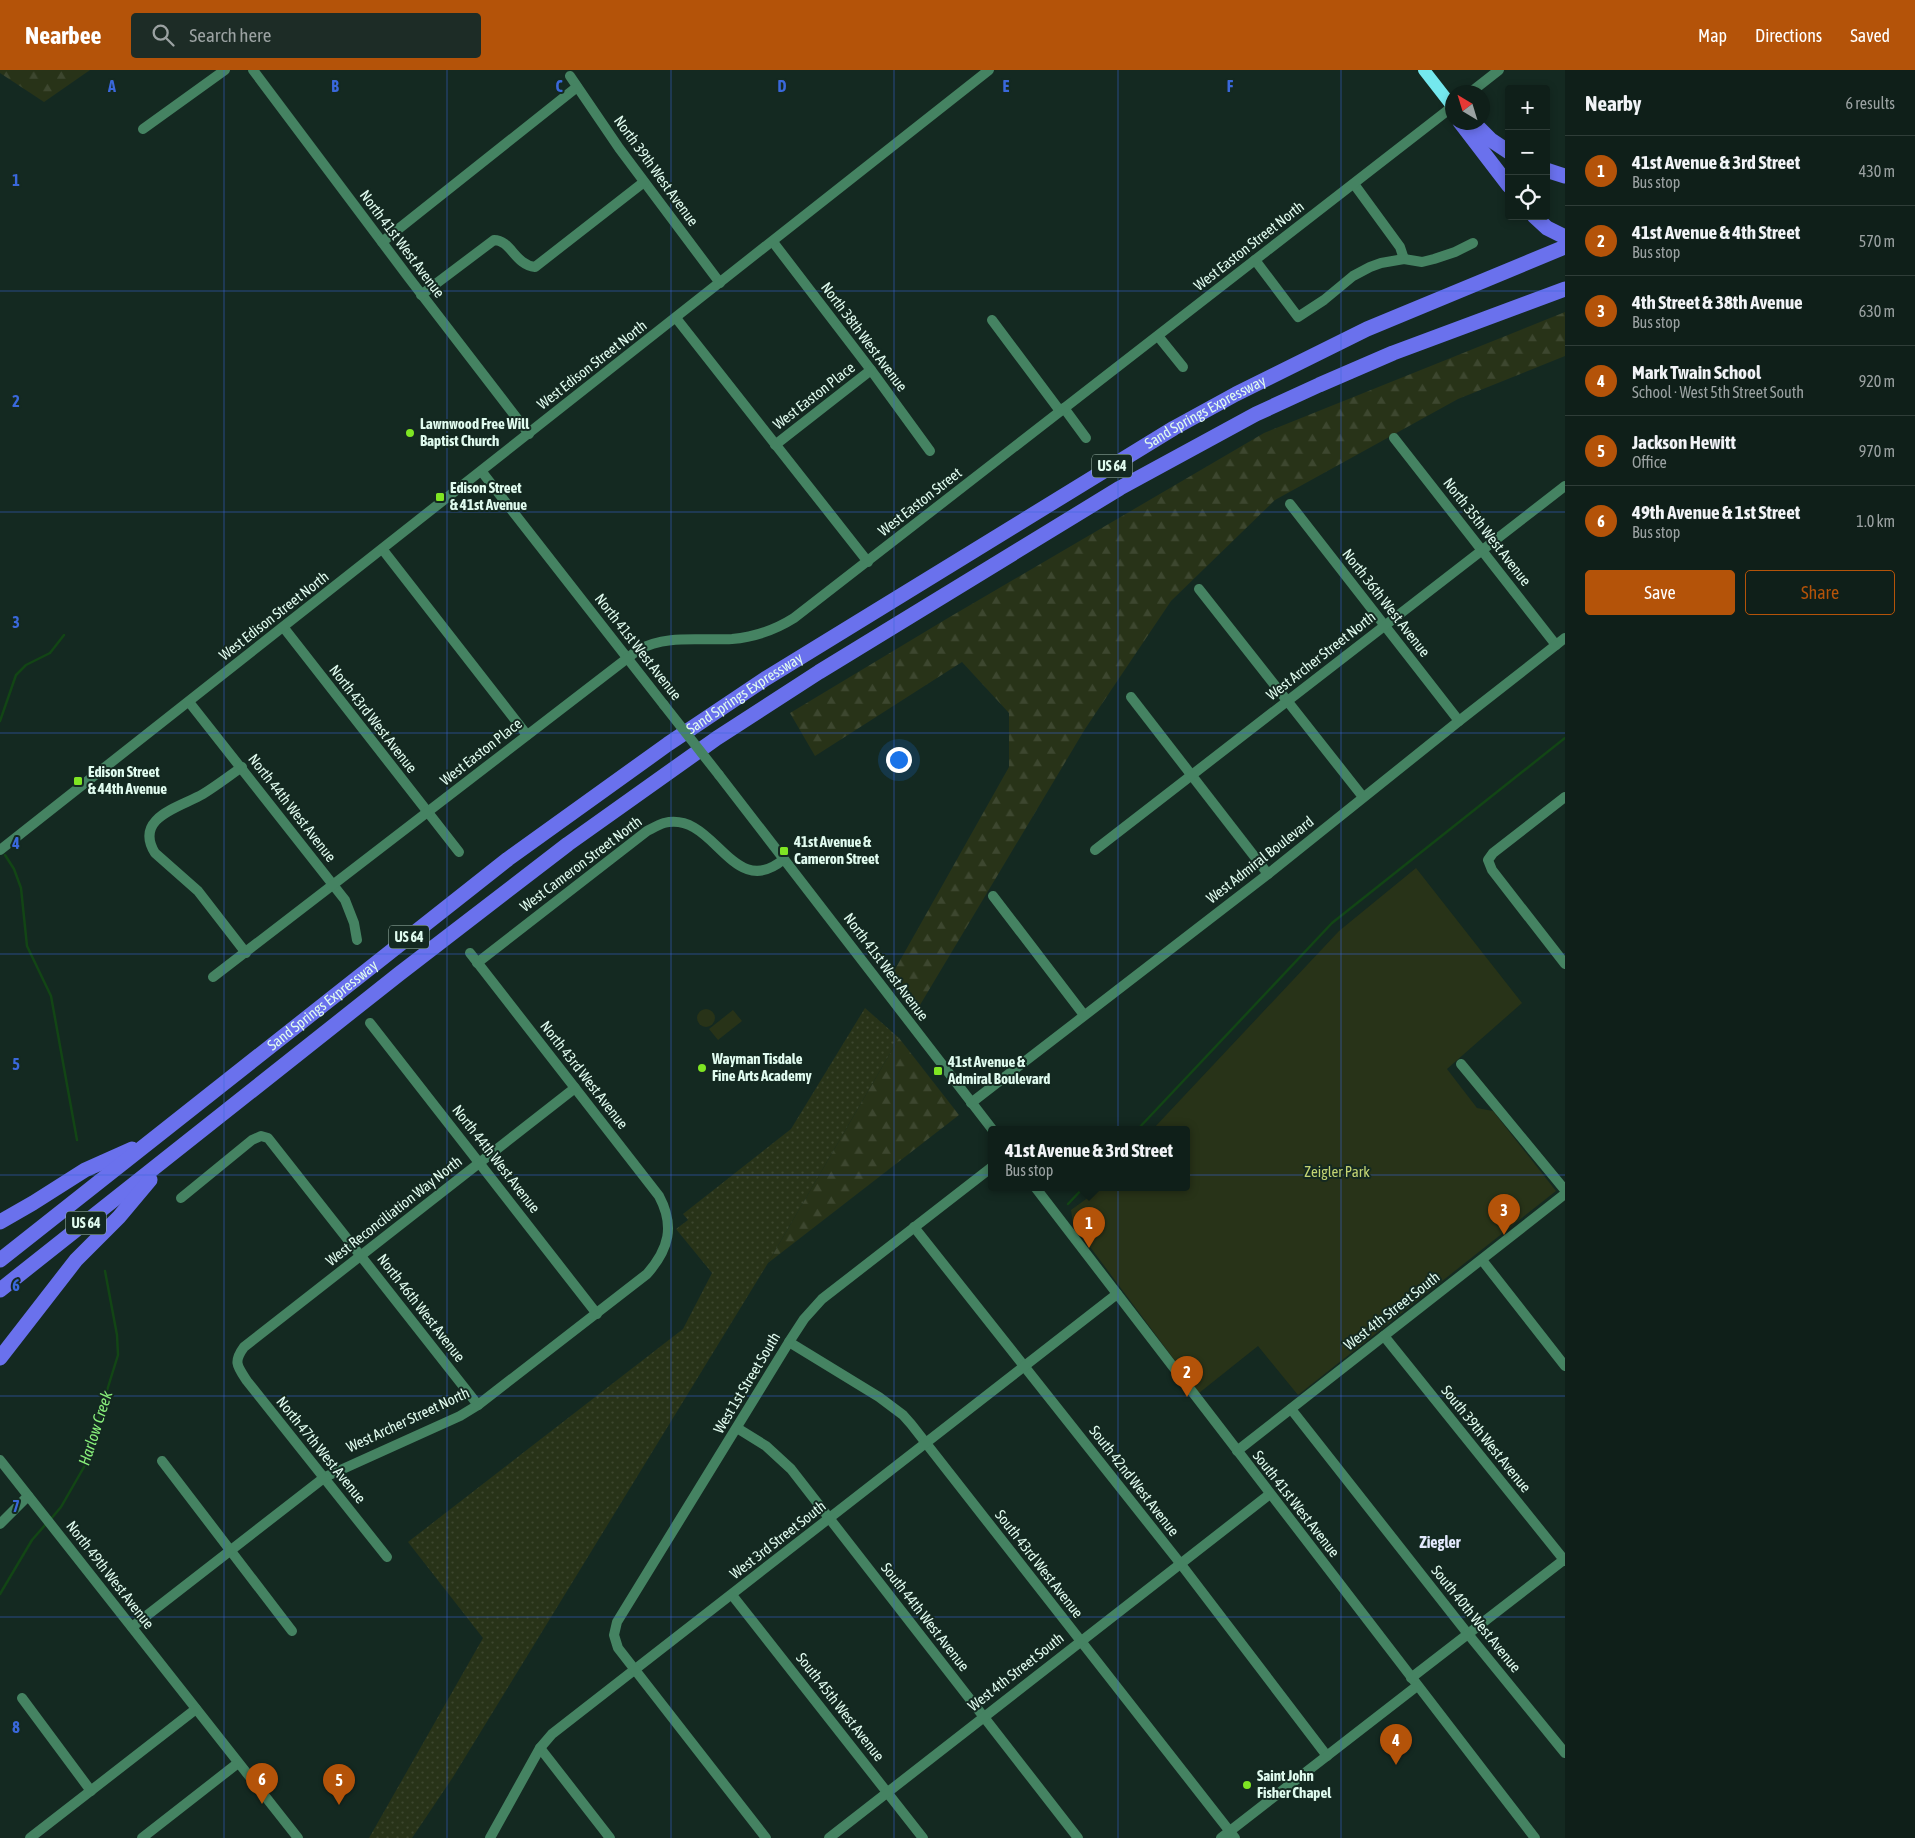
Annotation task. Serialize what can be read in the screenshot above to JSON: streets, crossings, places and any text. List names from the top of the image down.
{
  "streets": {
    "highway": ["Sand Springs Expressway", "US 64"],
    "street": [
      "North 39th West Avenue",
      "North 41st West Avenue",
      "West Easton Street North",
      "North 38th West Avenue",
      "West Edison Street North",
      "West Easton Place",
      "West Easton Street",
      "North 35th West Avenue",
      "North 36th West Avenue",
      "West Archer Street North",
      "North 43rd West Avenue",
      "North 44th West Avenue",
      "West Admiral Boulevard",
      "West Cameron Street North",
      "West Reconciliation Way North",
      "North 46th West Avenue",
      "West 4th Street South",
      "West 1st Street South",
      "South 39th West Avenue",
      "North 47th West Avenue",
      "South 42nd West Avenue",
      "South 41st West Avenue",
      "West 3rd Street South",
      "South 43rd West Avenue",
      "North 49th West Avenue",
      "South 44th West Avenue",
      "South 40th West Avenue",
      "South 45th West Avenue"
    ]
  },
  "crossings": [
    ["North 39th West Avenue", "West Edison Street North"],
    ["North 41st West Avenue", "West Edison Street North"],
    ["North 41st West Avenue", "West Easton Place"],
    ["North 41st West Avenue", "West Admiral Boulevard"],
    ["North 41st West Avenue", "West Cameron Street North"],
    ["West Easton Street North", "West Easton Street"],
    ["North 38th West Avenue", "West Edison Street North"],
    ["North 38th West Avenue", "West Easton Place"],
    ["West Edison Street North", "North 43rd West Avenue"],
    ["West Edison Street North", "North 44th West Avenue"],
    ["West Easton Place", "West Easton Street"],
    ["West Easton Place", "North 43rd West Avenue"],
    ["West Easton Place", "North 44th West Avenue"],
    ["North 35th West Avenue", "West Archer Street North"],
    ["North 35th West Avenue", "West Admiral Boulevard"],
    ["North 36th West Avenue", "West Archer Street North"],
    ["North 36th West Avenue", "West Admiral Boulevard"],
    ["West Archer Street North", "North 43rd West Avenue"],
    ["West Archer Street North", "North 44th West Avenue"],
    ["West Archer Street North", "North 46th West Avenue"],
    ["West Archer Street North", "North 47th West Avenue"],
    ["West Archer Street North", "North 49th West Avenue"],
    ["North 43rd West Avenue", "West Cameron Street North"],
    ["North 43rd West Avenue", "West Reconciliation Way North"],
    ["North 44th West Avenue", "West Reconciliation Way North"],
    ["West Reconciliation Way North", "North 46th West Avenue"],
    ["West Reconciliation Way North", "North 47th West Avenue"],
    ["West 4th Street South", "South 39th West Avenue"],
    ["West 4th Street South", "South 42nd West Avenue"],
    ["West 4th Street South", "South 41st West Avenue"],
    ["West 4th Street South", "South 43rd West Avenue"],
    ["West 4th Street South", "South 44th West Avenue"],
    ["West 4th Street South", "South 40th West Avenue"],
    ["West 4th Street South", "South 45th West Avenue"],
    ["West 1st Street South", "South 42nd West Avenue"],
    ["West 1st Street South", "West 3rd Street South"],
    ["West 1st Street South", "South 43rd West Avenue"],
    ["West 1st Street South", "South 44th West Avenue"],
    ["South 42nd West Avenue", "West 3rd Street South"],
    ["South 41st West Avenue", "West 3rd Street South"],
    ["West 3rd Street South", "South 43rd West Avenue"],
    ["West 3rd Street South", "South 44th West Avenue"],
    ["West 3rd Street South", "South 45th West Avenue"]
  ],
  "districts": ["Ziegler"],
  "water": ["Harlow Creek"],
  "parks": ["Zeigler Park"],
  "places": {
    "other": ["Lawnwood Free Will Baptist Church", "Wayman Tisdale Fine Arts Academy", "Saint John Fisher Chapel"],
    "transit": [
      "Edison Street & 41st Avenue",
      "Edison Street & 44th Avenue",
      "41st Avenue & Cameron Street",
      "41st Avenue & Admiral Boulevard"
    ]
  },
  "north": "top left",
  "page": {
    "header": "Nearbee",
    "search": "Search here",
    "nav": ["Map", "Directions", "Saved"],
    "heading": ["Nearby", "6 results"],
    "map_buttons": ["+", "−"],
    "list": [
      {
        "mark": "1",
        "name": "41st Avenue & 3rd Street",
        "note": "Bus stop",
        "value": "430 m"
      },
      {
        "mark": "2",
        "name": "41st Avenue & 4th Street",
        "note": "Bus stop",
        "value": "570 m"
      },
      {
        "mark": "3",
        "name": "4th Street & 38th Avenue",
        "note": "Bus stop",
        "value": "630 m"
      },
      {
        "mark": "4",
        "name": "Mark Twain School",
        "note": "School · West 5th Street South",
        "value": "920 m"
      },
      {
        "mark": "5",
        "name": "Jackson Hewitt",
        "note": "Office",
        "value": "970 m"
      },
      {
        "mark": "6",
        "name": "49th Avenue & 1st Street",
        "note": "Bus stop",
        "value": "1.0 km"
      }
    ],
    "buttons": ["Save", "Share"],
    "popup": ["41st Avenue & 3rd Street", "Bus stop"],
    "pins": [
      "3",
      "1",
      "2",
      "4",
      "6",
      "5"
    ]
  },
  "grid": {
    "columns": [
      "A",
      "B",
      "C",
      "D",
      "E",
      "F"
    ],
    "rows": [
      "1",
      "2",
      "3",
      "4",
      "5",
      "6",
      "7",
      "8"
    ]
  }
}
